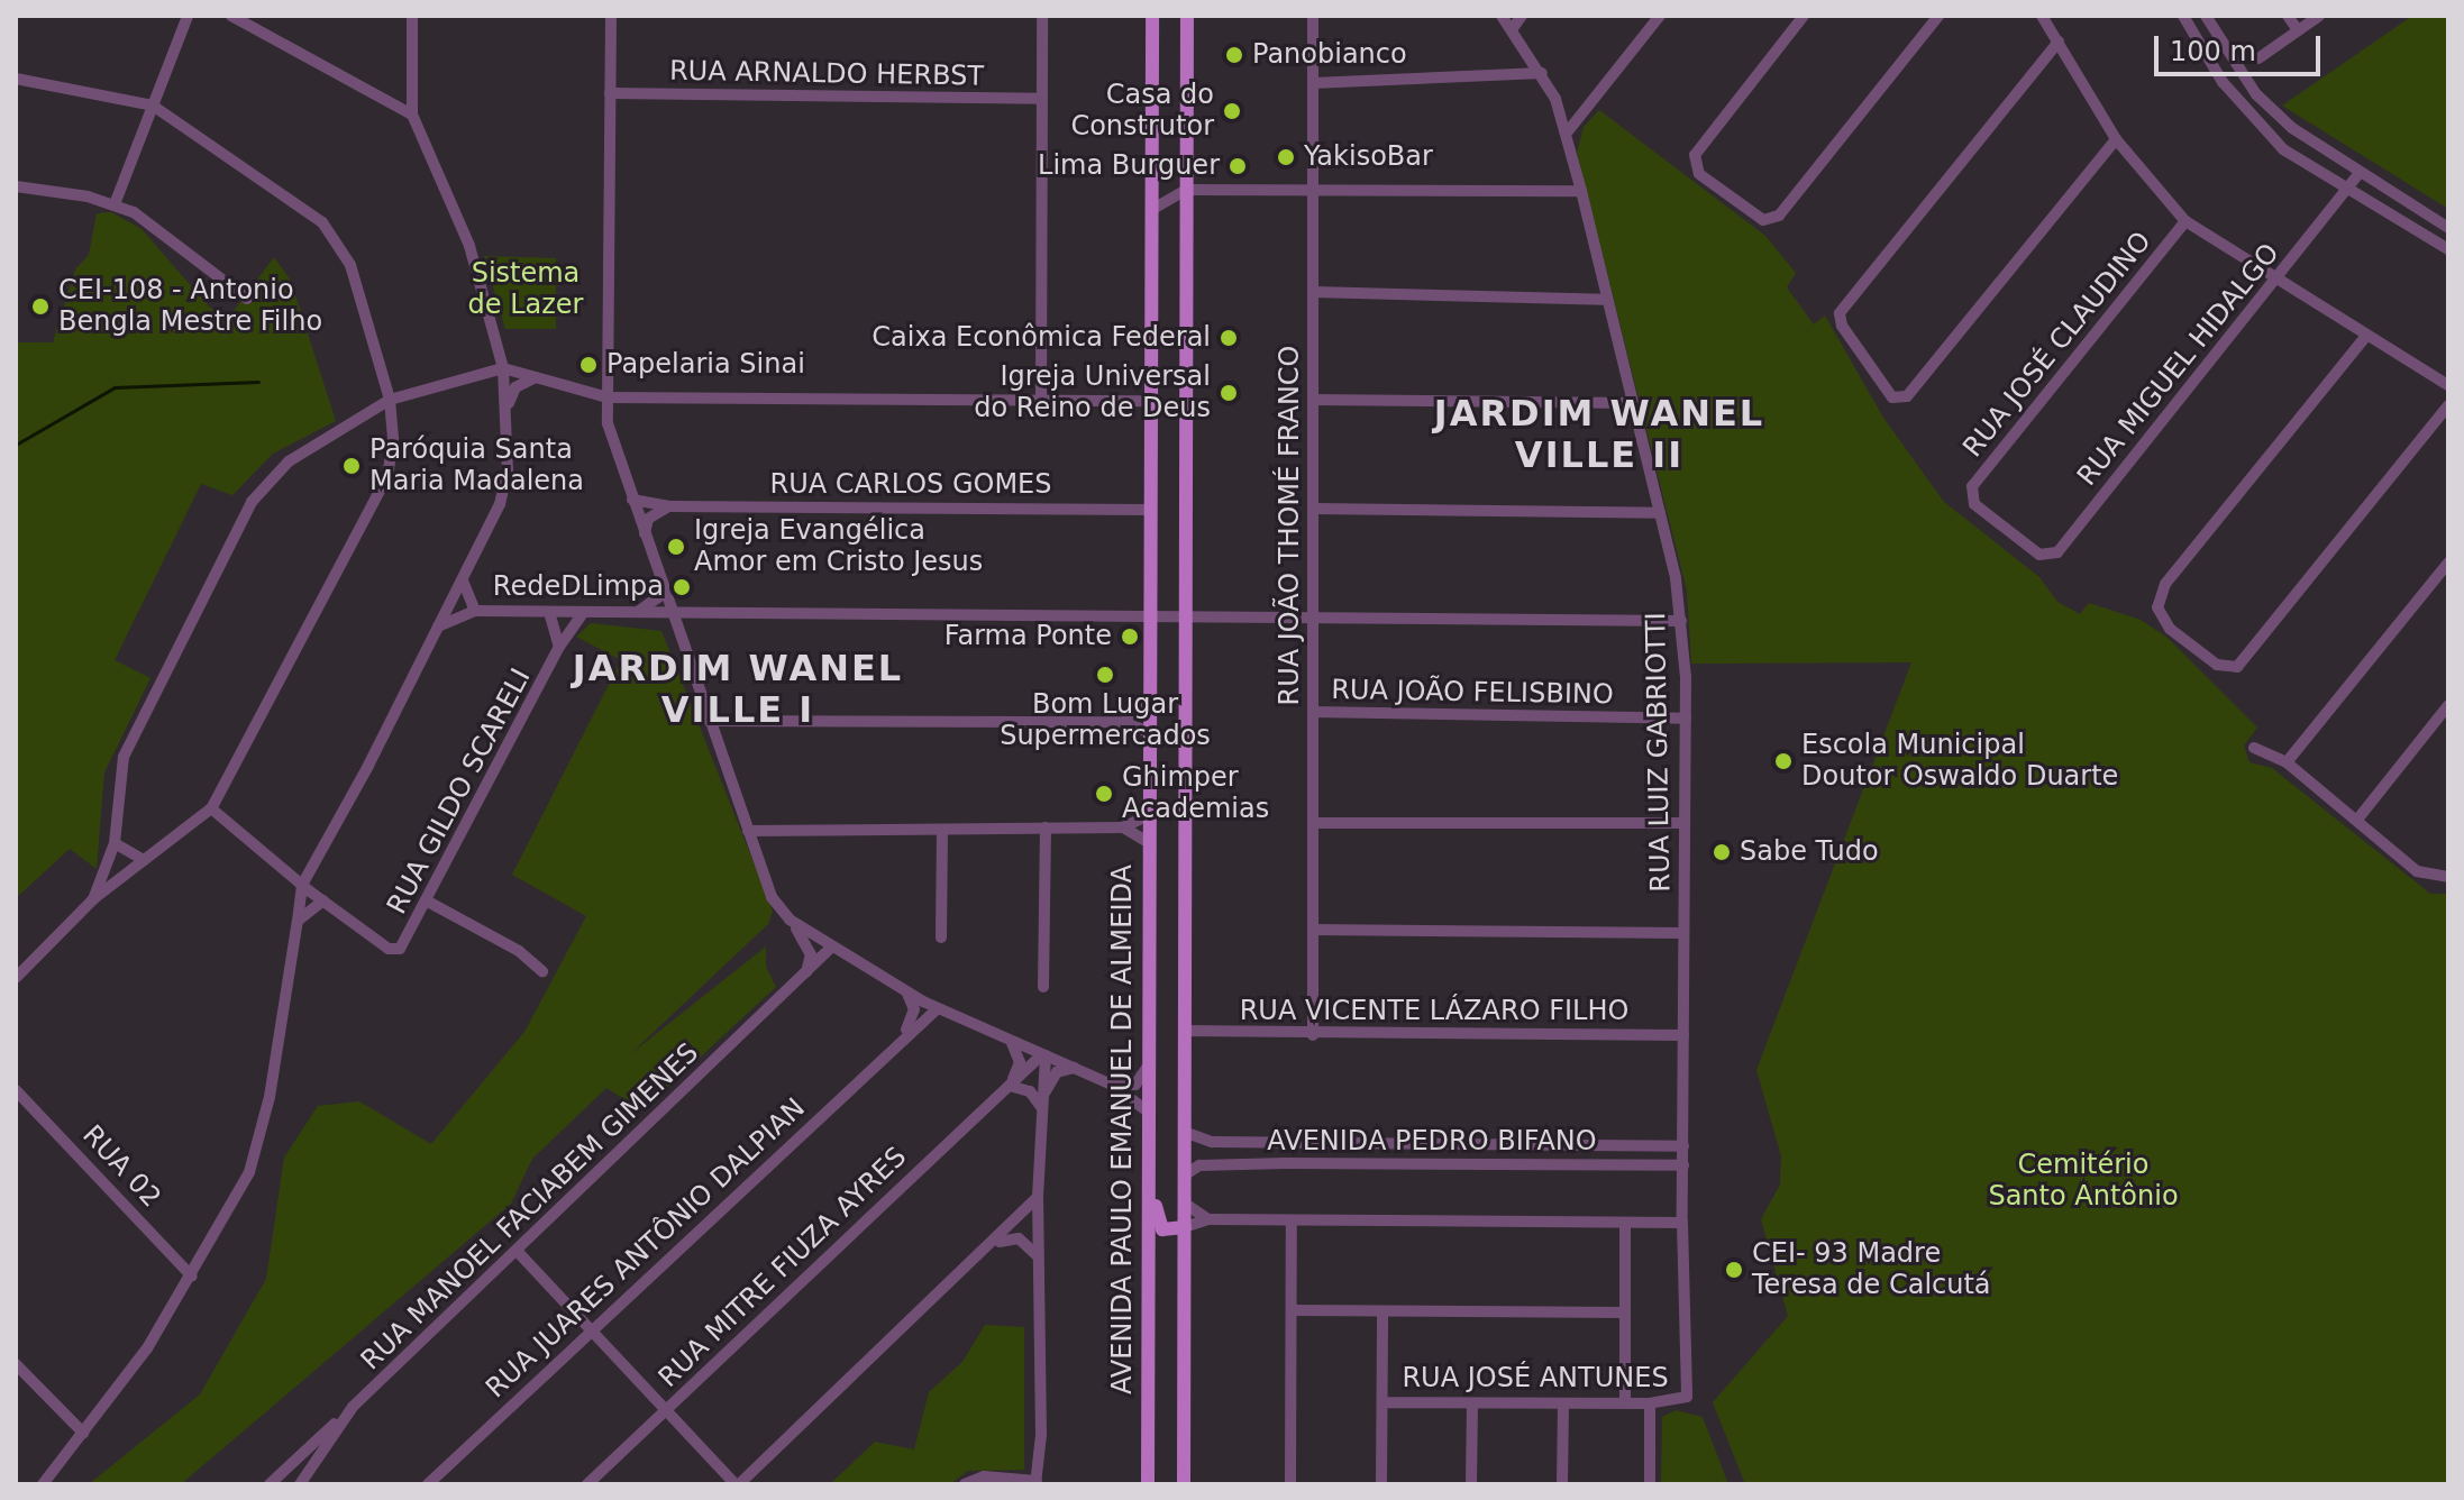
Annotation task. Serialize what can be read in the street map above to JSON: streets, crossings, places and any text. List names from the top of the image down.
{
  "streets": {
    "main road": ["AVENIDA PAULO EMANUEL DE ALMEIDA"],
    "street": [
      "RUA ARNALDO HERBST",
      "RUA JOSÉ CLAUDINO",
      "RUA MIGUEL HIDALGO",
      "RUA CARLOS GOMES",
      "RUA JOÃO THOMÉ FRANCO",
      "RUA JOÃO FELISBINO",
      "RUA LUIZ GABRIOTTI",
      "RUA GILDO SCARELI",
      "RUA VICENTE LÁZARO FILHO",
      "AVENIDA PEDRO BIFANO",
      "RUA 02",
      "RUA MANOEL FACIABEM GIMENES",
      "RUA JUARES ANTÔNIO DALPIAN",
      "RUA MITRE FIUZA AYRES",
      "RUA JOSÉ ANTUNES"
    ]
  },
  "crossings": [
    ["RUA JOSÉ CLAUDINO", "RUA MIGUEL HIDALGO"],
    ["RUA CARLOS GOMES", "AVENIDA PAULO EMANUEL DE ALMEIDA"],
    ["RUA JOÃO THOMÉ FRANCO", "RUA JOÃO FELISBINO"],
    ["RUA JOÃO THOMÉ FRANCO", "RUA VICENTE LÁZARO FILHO"],
    ["RUA JOÃO FELISBINO", "RUA LUIZ GABRIOTTI"],
    ["RUA LUIZ GABRIOTTI", "RUA VICENTE LÁZARO FILHO"],
    ["RUA LUIZ GABRIOTTI", "AVENIDA PEDRO BIFANO"],
    ["RUA LUIZ GABRIOTTI", "RUA JOSÉ ANTUNES"]
  ],
  "districts": ["JARDIM WANEL VILLE II", "JARDIM WANEL VILLE I"],
  "parks": ["Sistema de Lazer", "Cemitério Santo Antônio"],
  "places": [
    "Panobianco",
    "Casa do Construtor",
    "YakisoBar",
    "Lima Burguer",
    "CEI-108 - Antonio Bengla Mestre Filho",
    "Caixa Econômica Federal",
    "Papelaria Sinai",
    "Igreja Universal do Reino de Deus",
    "Paróquia Santa Maria Madalena",
    "Igreja Evangélica Amor em Cristo Jesus",
    "RedeDLimpa",
    "Farma Ponte",
    "Bom Lugar Supermercados",
    "Escola Municipal Doutor Oswaldo Duarte",
    "Ghimper Academias",
    "Sabe Tudo",
    "CEI- 93 Madre Teresa de Calcutá"
  ],
  "scale_bar": "100 m"
}
